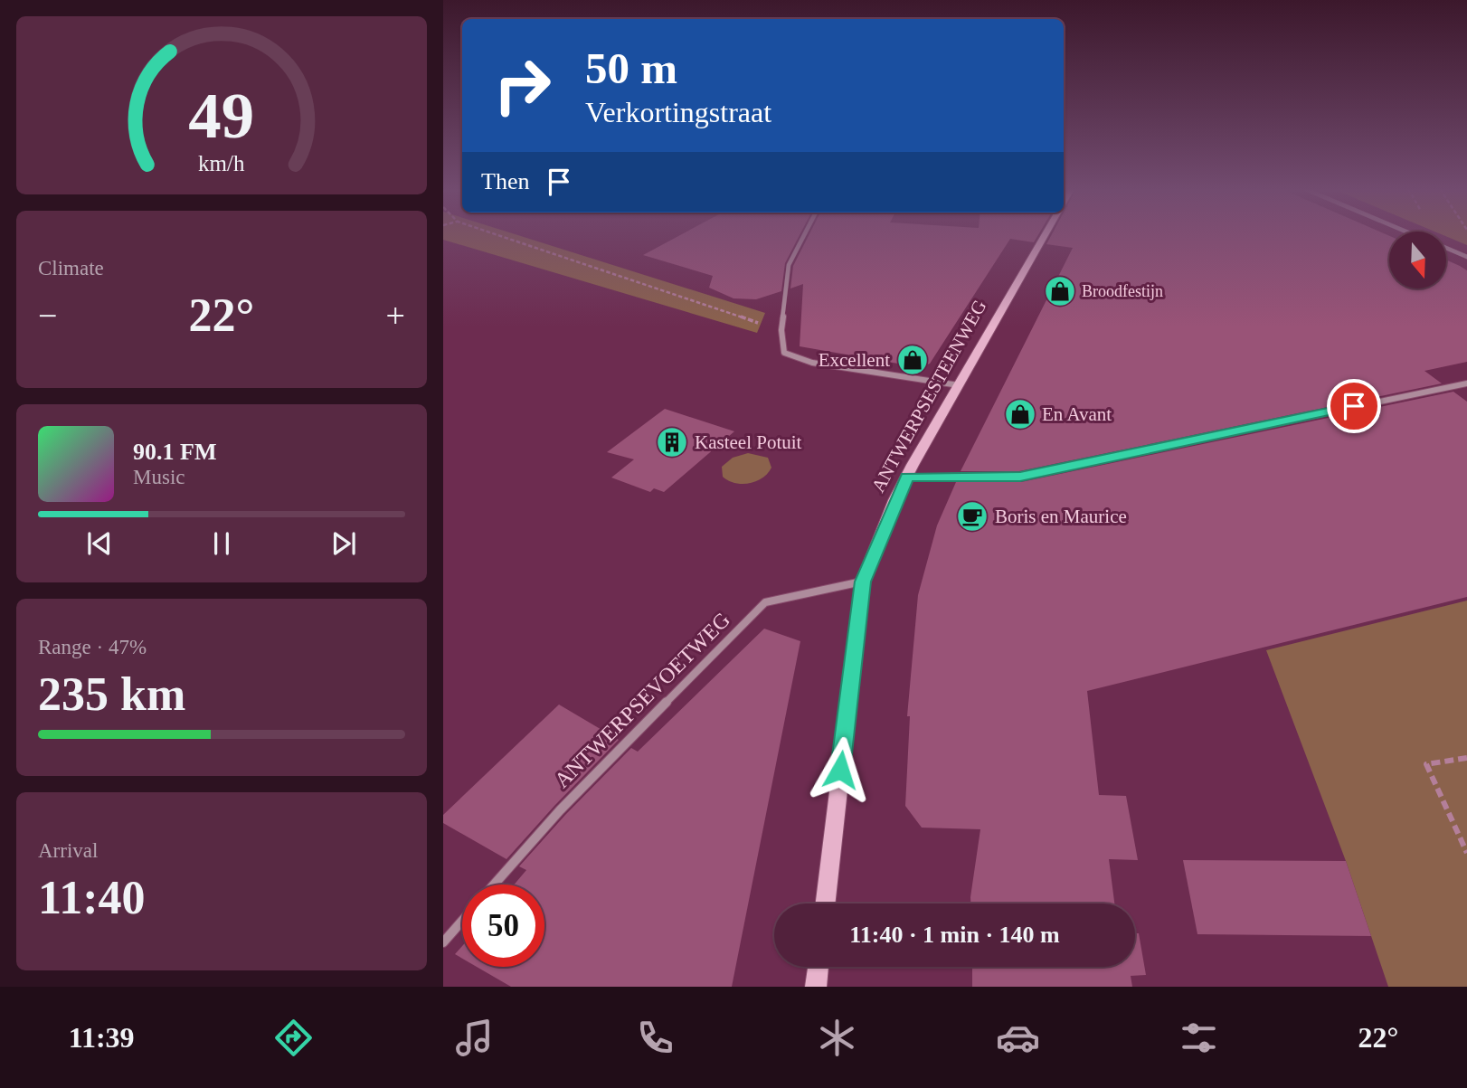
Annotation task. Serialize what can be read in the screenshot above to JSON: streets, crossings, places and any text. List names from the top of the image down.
{
  "streets": {
    "main road": ["ANTWERPSESTEENWEG"],
    "street": ["ANTWERPSEVOETWEG"]
  },
  "crossings": [
    ["ANTWERPSESTEENWEG", "ANTWERPSEVOETWEG"]
  ],
  "places": {
    "shop": ["Broodfestijn", "Excellent", "En Avant"],
    "building": ["Kasteel Potuit"],
    "cafe": ["Boris en Maurice"]
  },
  "north": "bottom",
  "page": {
    "turn": ["50 m", "Verkortingstraat"],
    "then": "Then",
    "tile": [
      "Climate",
      ["Range · 47%", "235 km"],
      ["Arrival", "11:40"]
    ],
    "heat": ["−", "22°", "+"],
    "song": ["90.1 FM", "Music"],
    "limit": "50",
    "trip": "11:40 · 1 min · 140 m",
    "tabs": ["11:39", "22°"],
    "gauge": ["49", "km/h"]
  }
}
